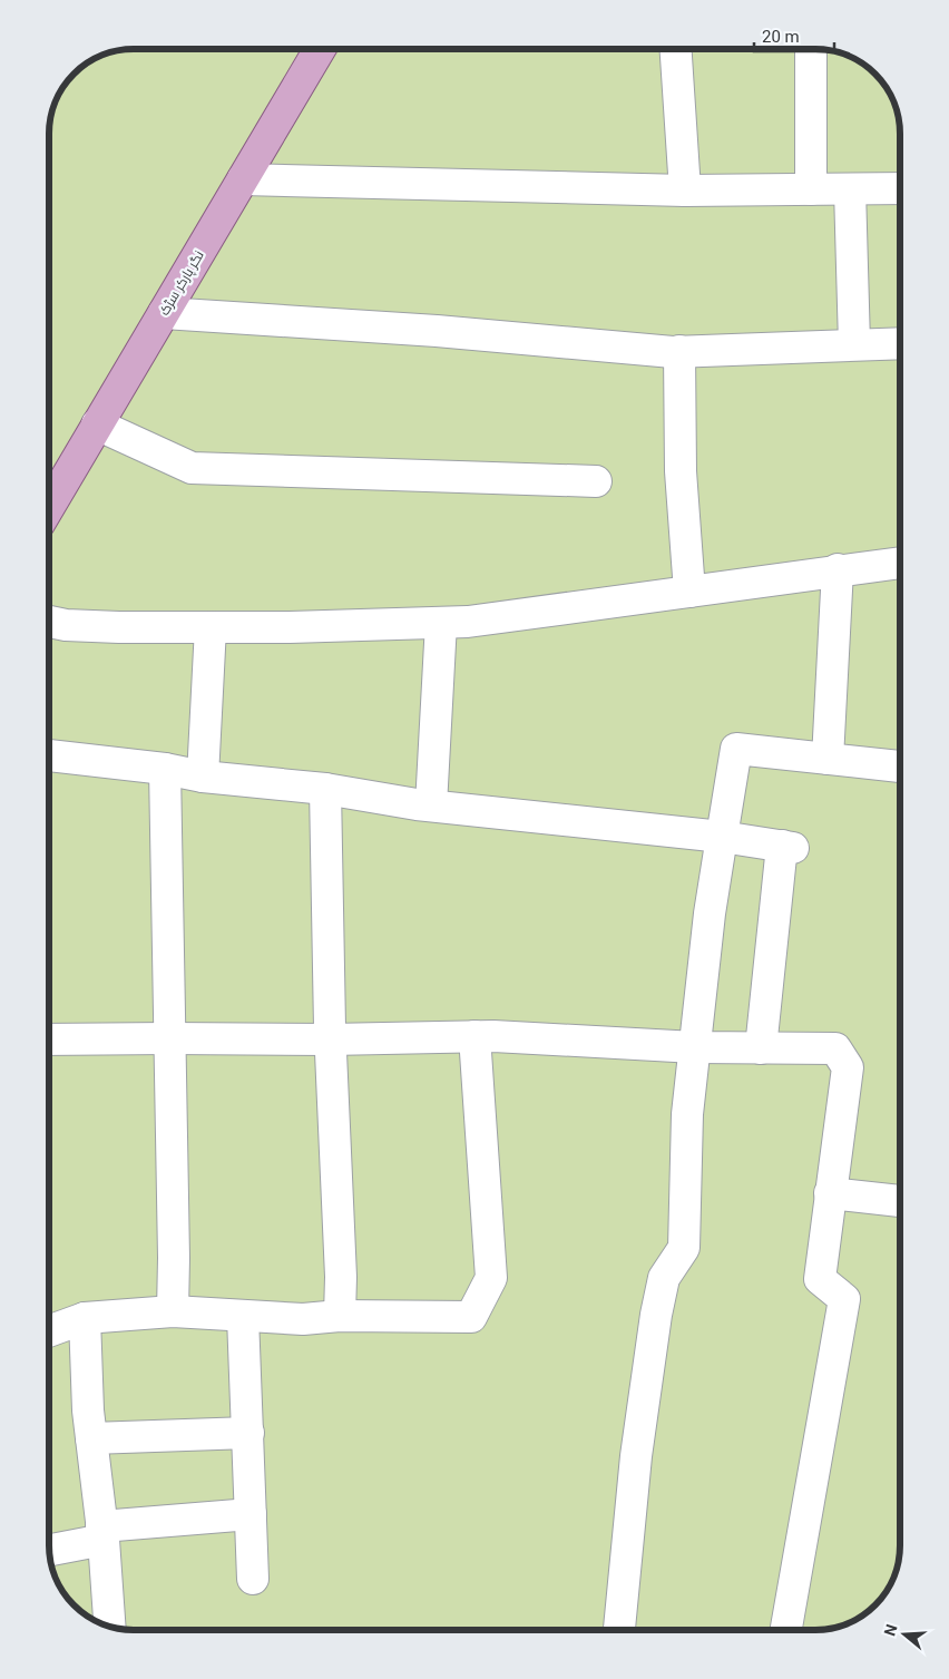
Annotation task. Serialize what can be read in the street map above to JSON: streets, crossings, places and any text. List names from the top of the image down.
{
  "streets": {
    "main road": ["نگر پارکر سڑک"]
  },
  "scale_bar": "20 m",
  "north": "left"
}
